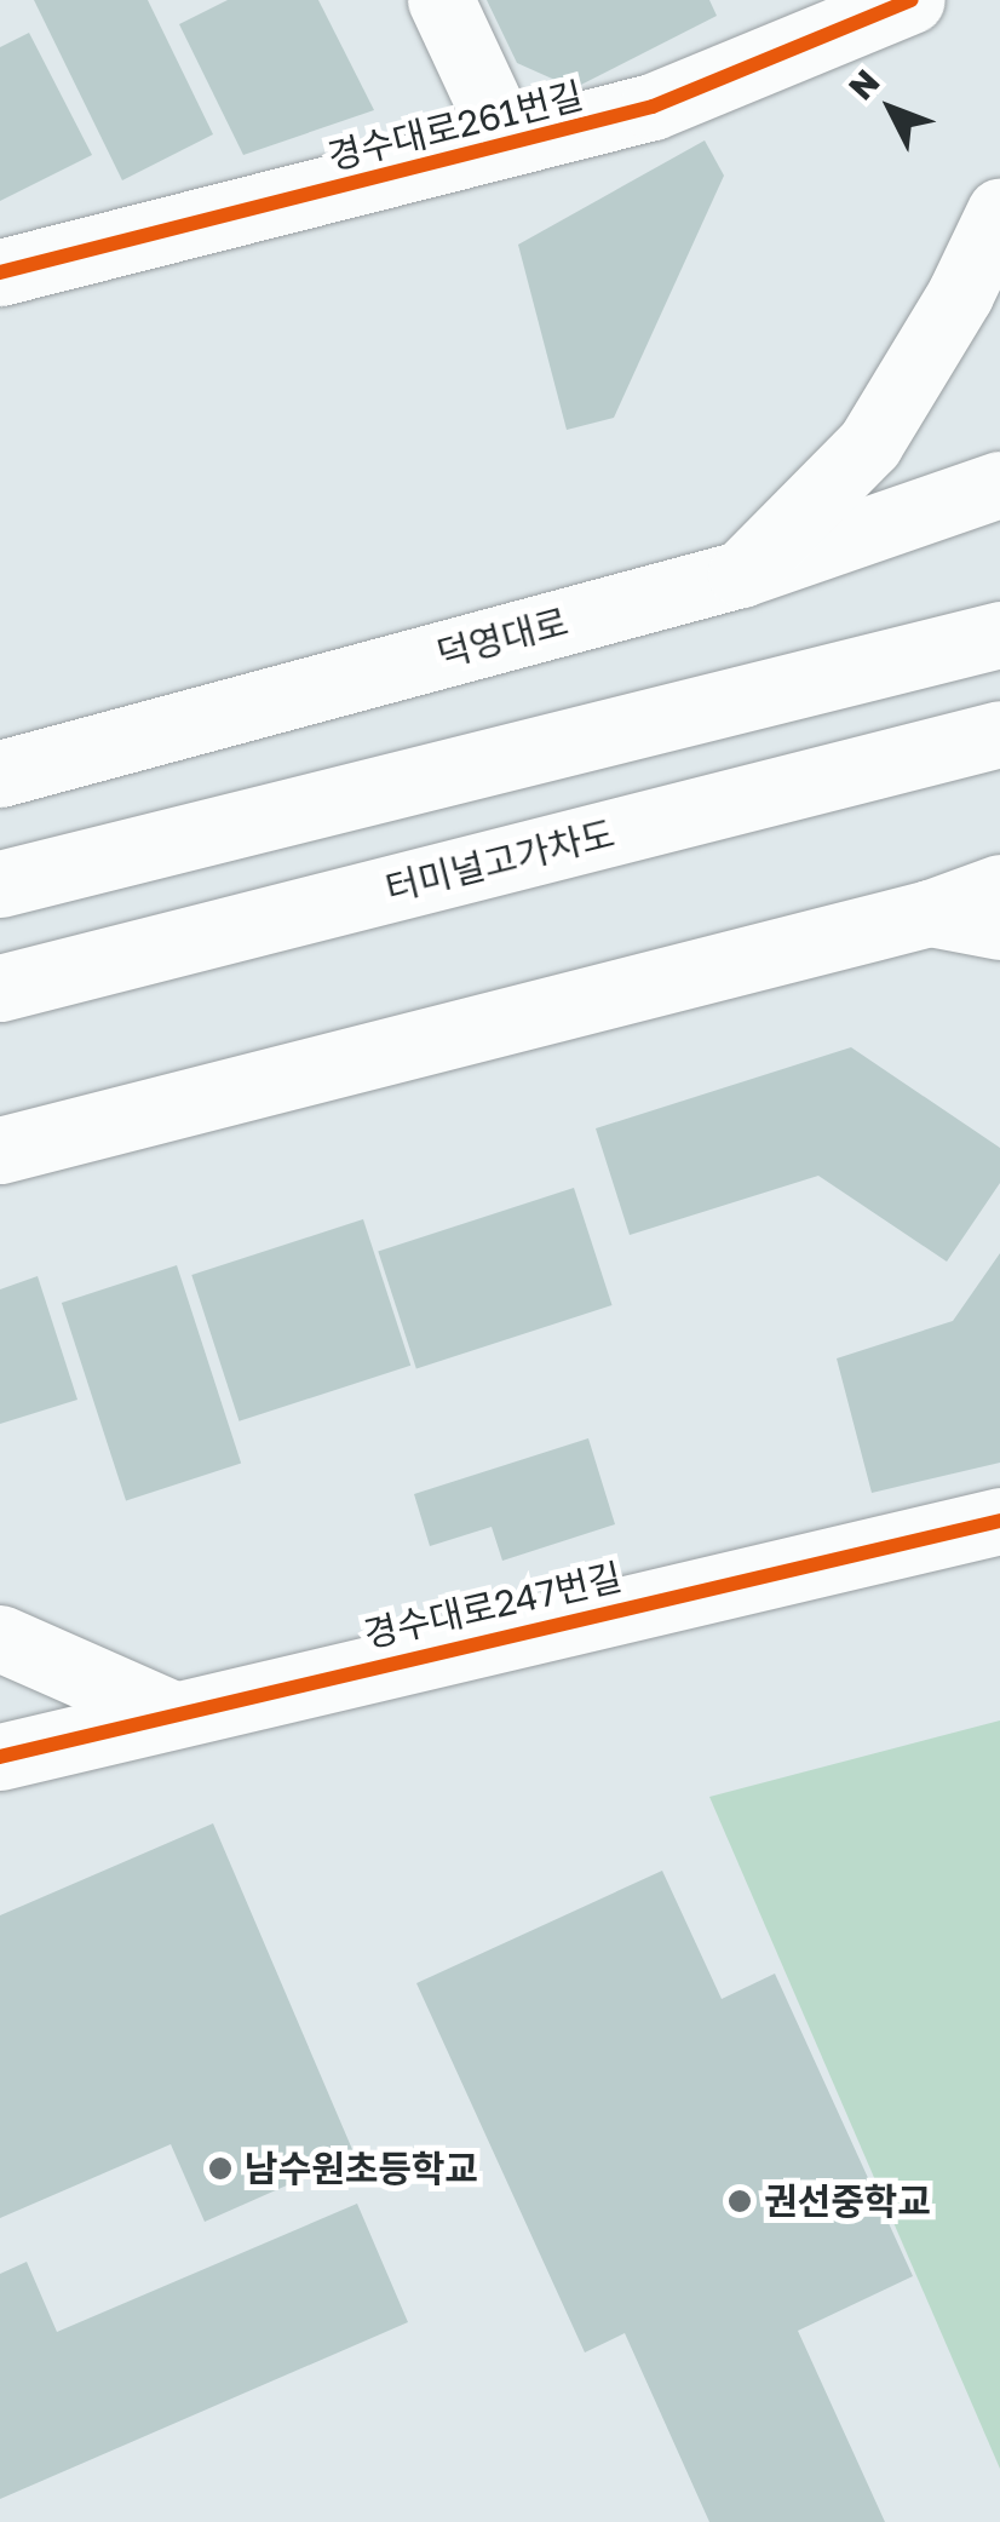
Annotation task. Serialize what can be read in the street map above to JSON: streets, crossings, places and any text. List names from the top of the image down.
{
  "streets": {
    "main road": [
      "경수대로261번길",
      "덕영대로",
      "터미널고가차도",
      "경수대로247번길"
    ]
  },
  "places": ["남수원초등학교", "권선중학교"],
  "north": "top left"
}
